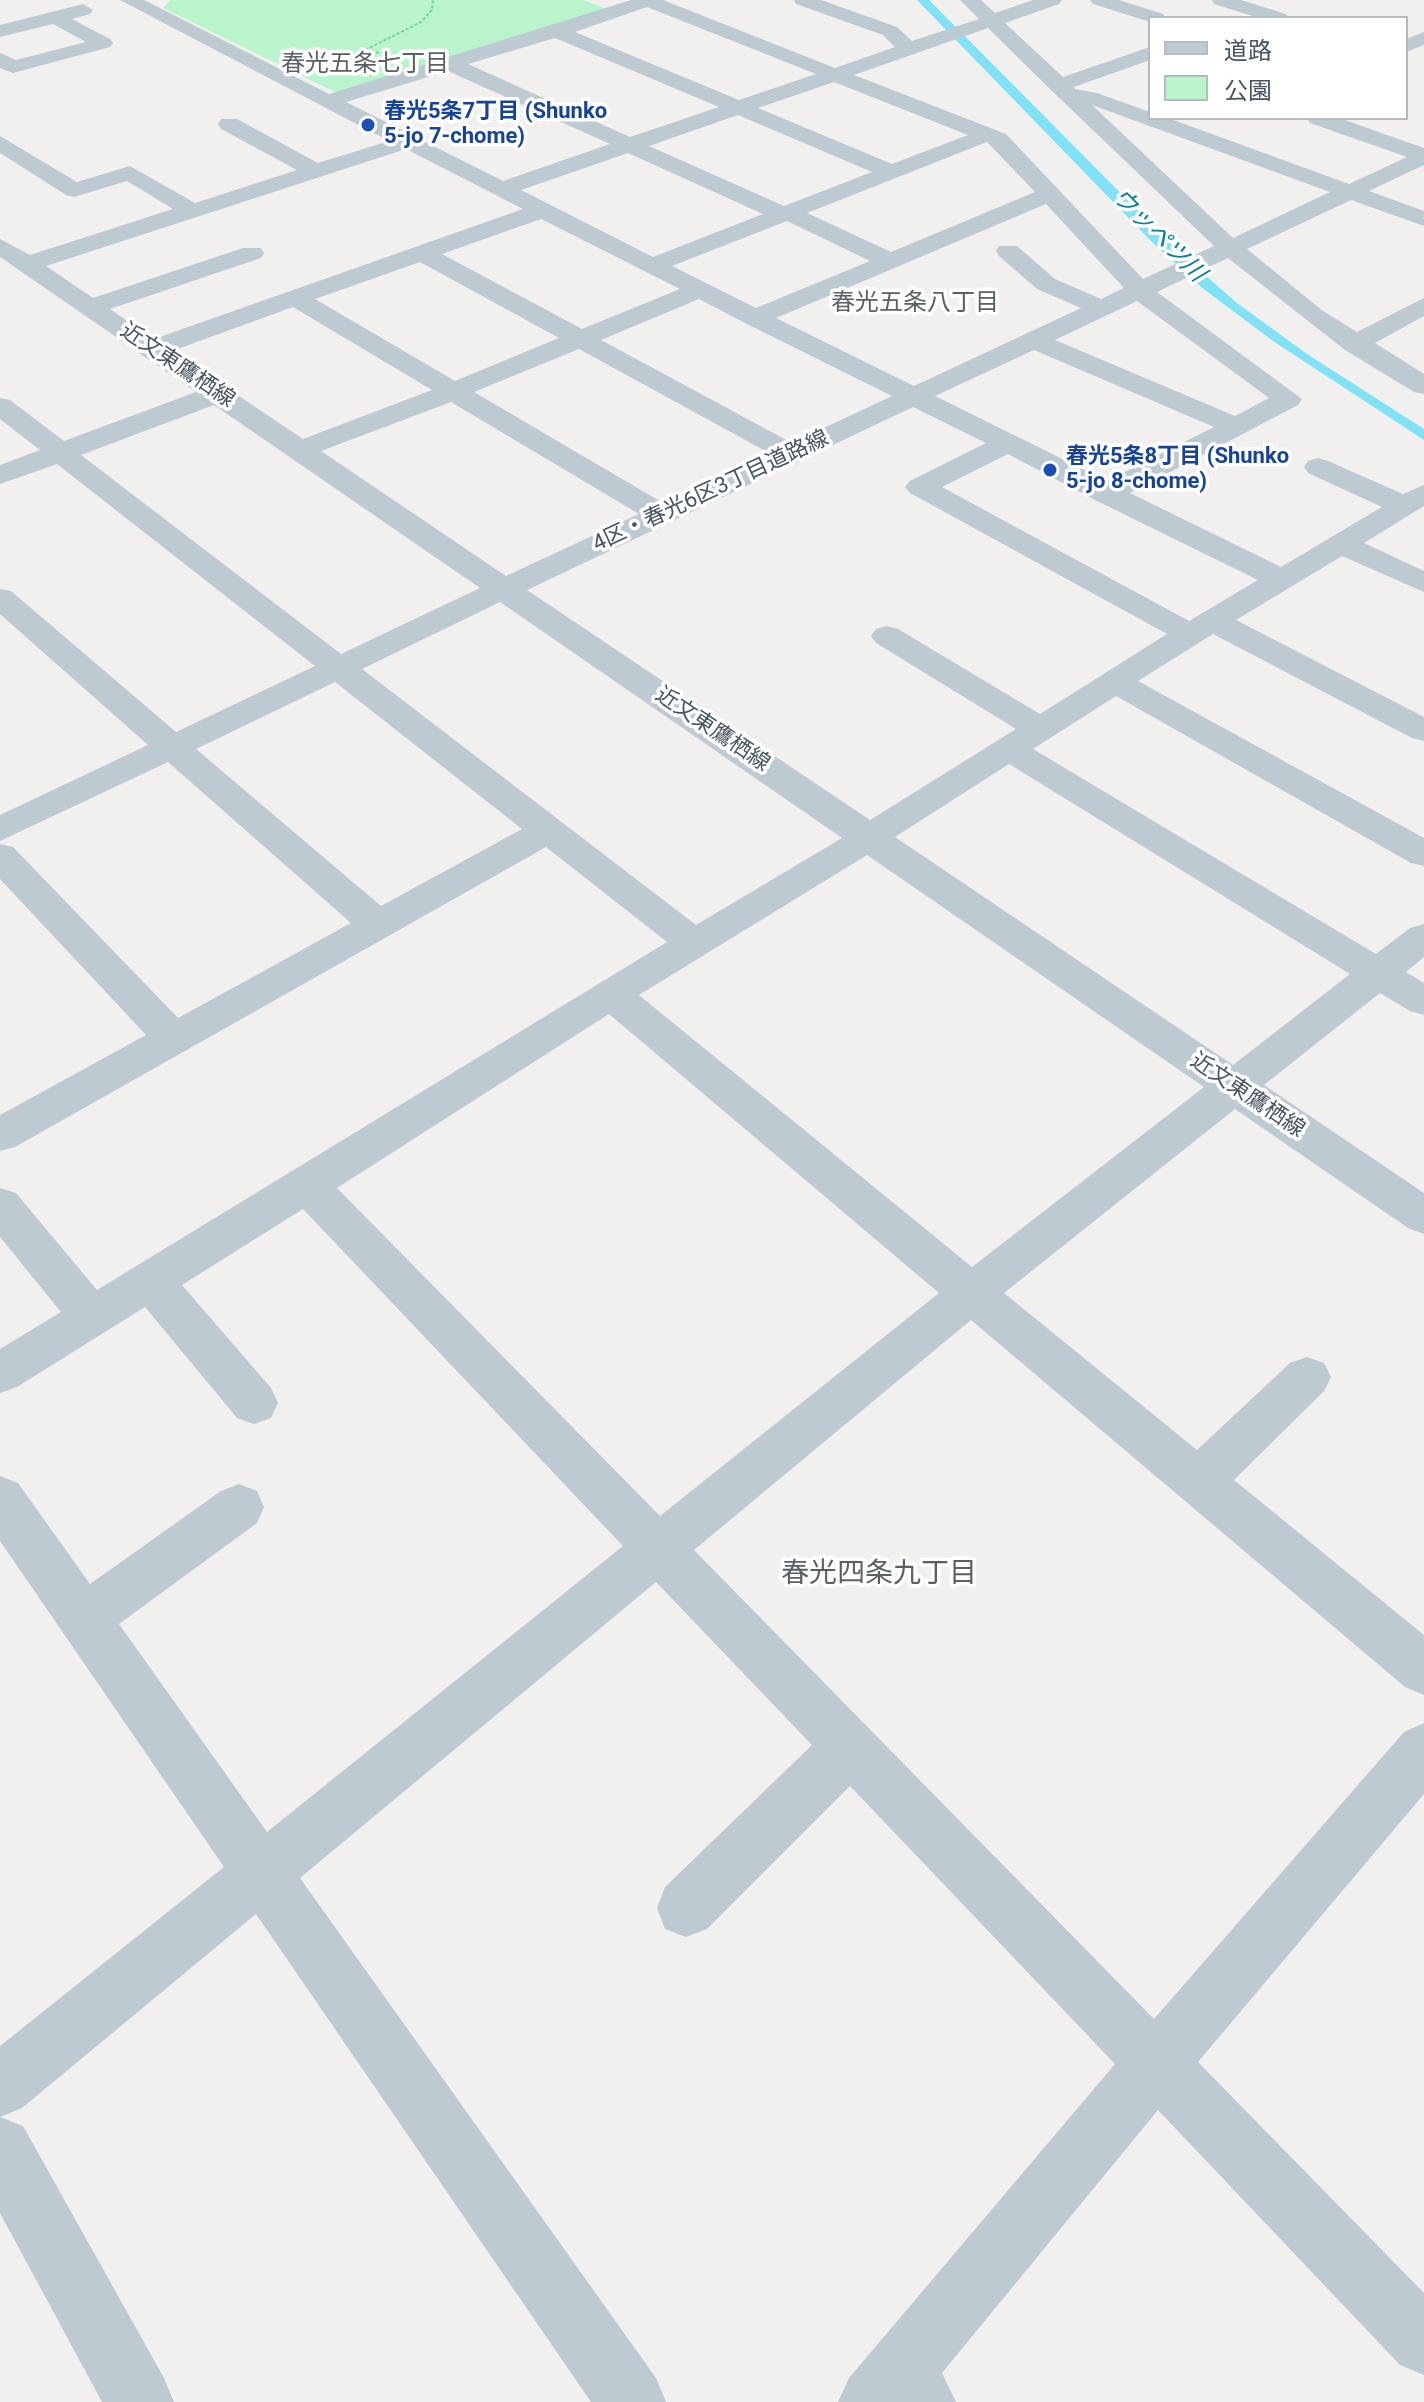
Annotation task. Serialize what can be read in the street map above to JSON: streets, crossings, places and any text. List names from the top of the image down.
{
  "streets": {
    "street": ["近文東鷹栖線", "4区・春光6区3丁目道路線"]
  },
  "crossings": [
    ["近文東鷹栖線", "4区・春光6区3丁目道路線"]
  ],
  "districts": ["春光五条七丁目", "春光五条八丁目", "春光四条九丁目"],
  "water": ["ウッペツ川"],
  "places": ["春光5条7丁目 (Shunko 5-jo 7-chome)", "春光5条8丁目 (Shunko 5-jo 8-chome)"],
  "legend": ["道路", "公園"]
}
